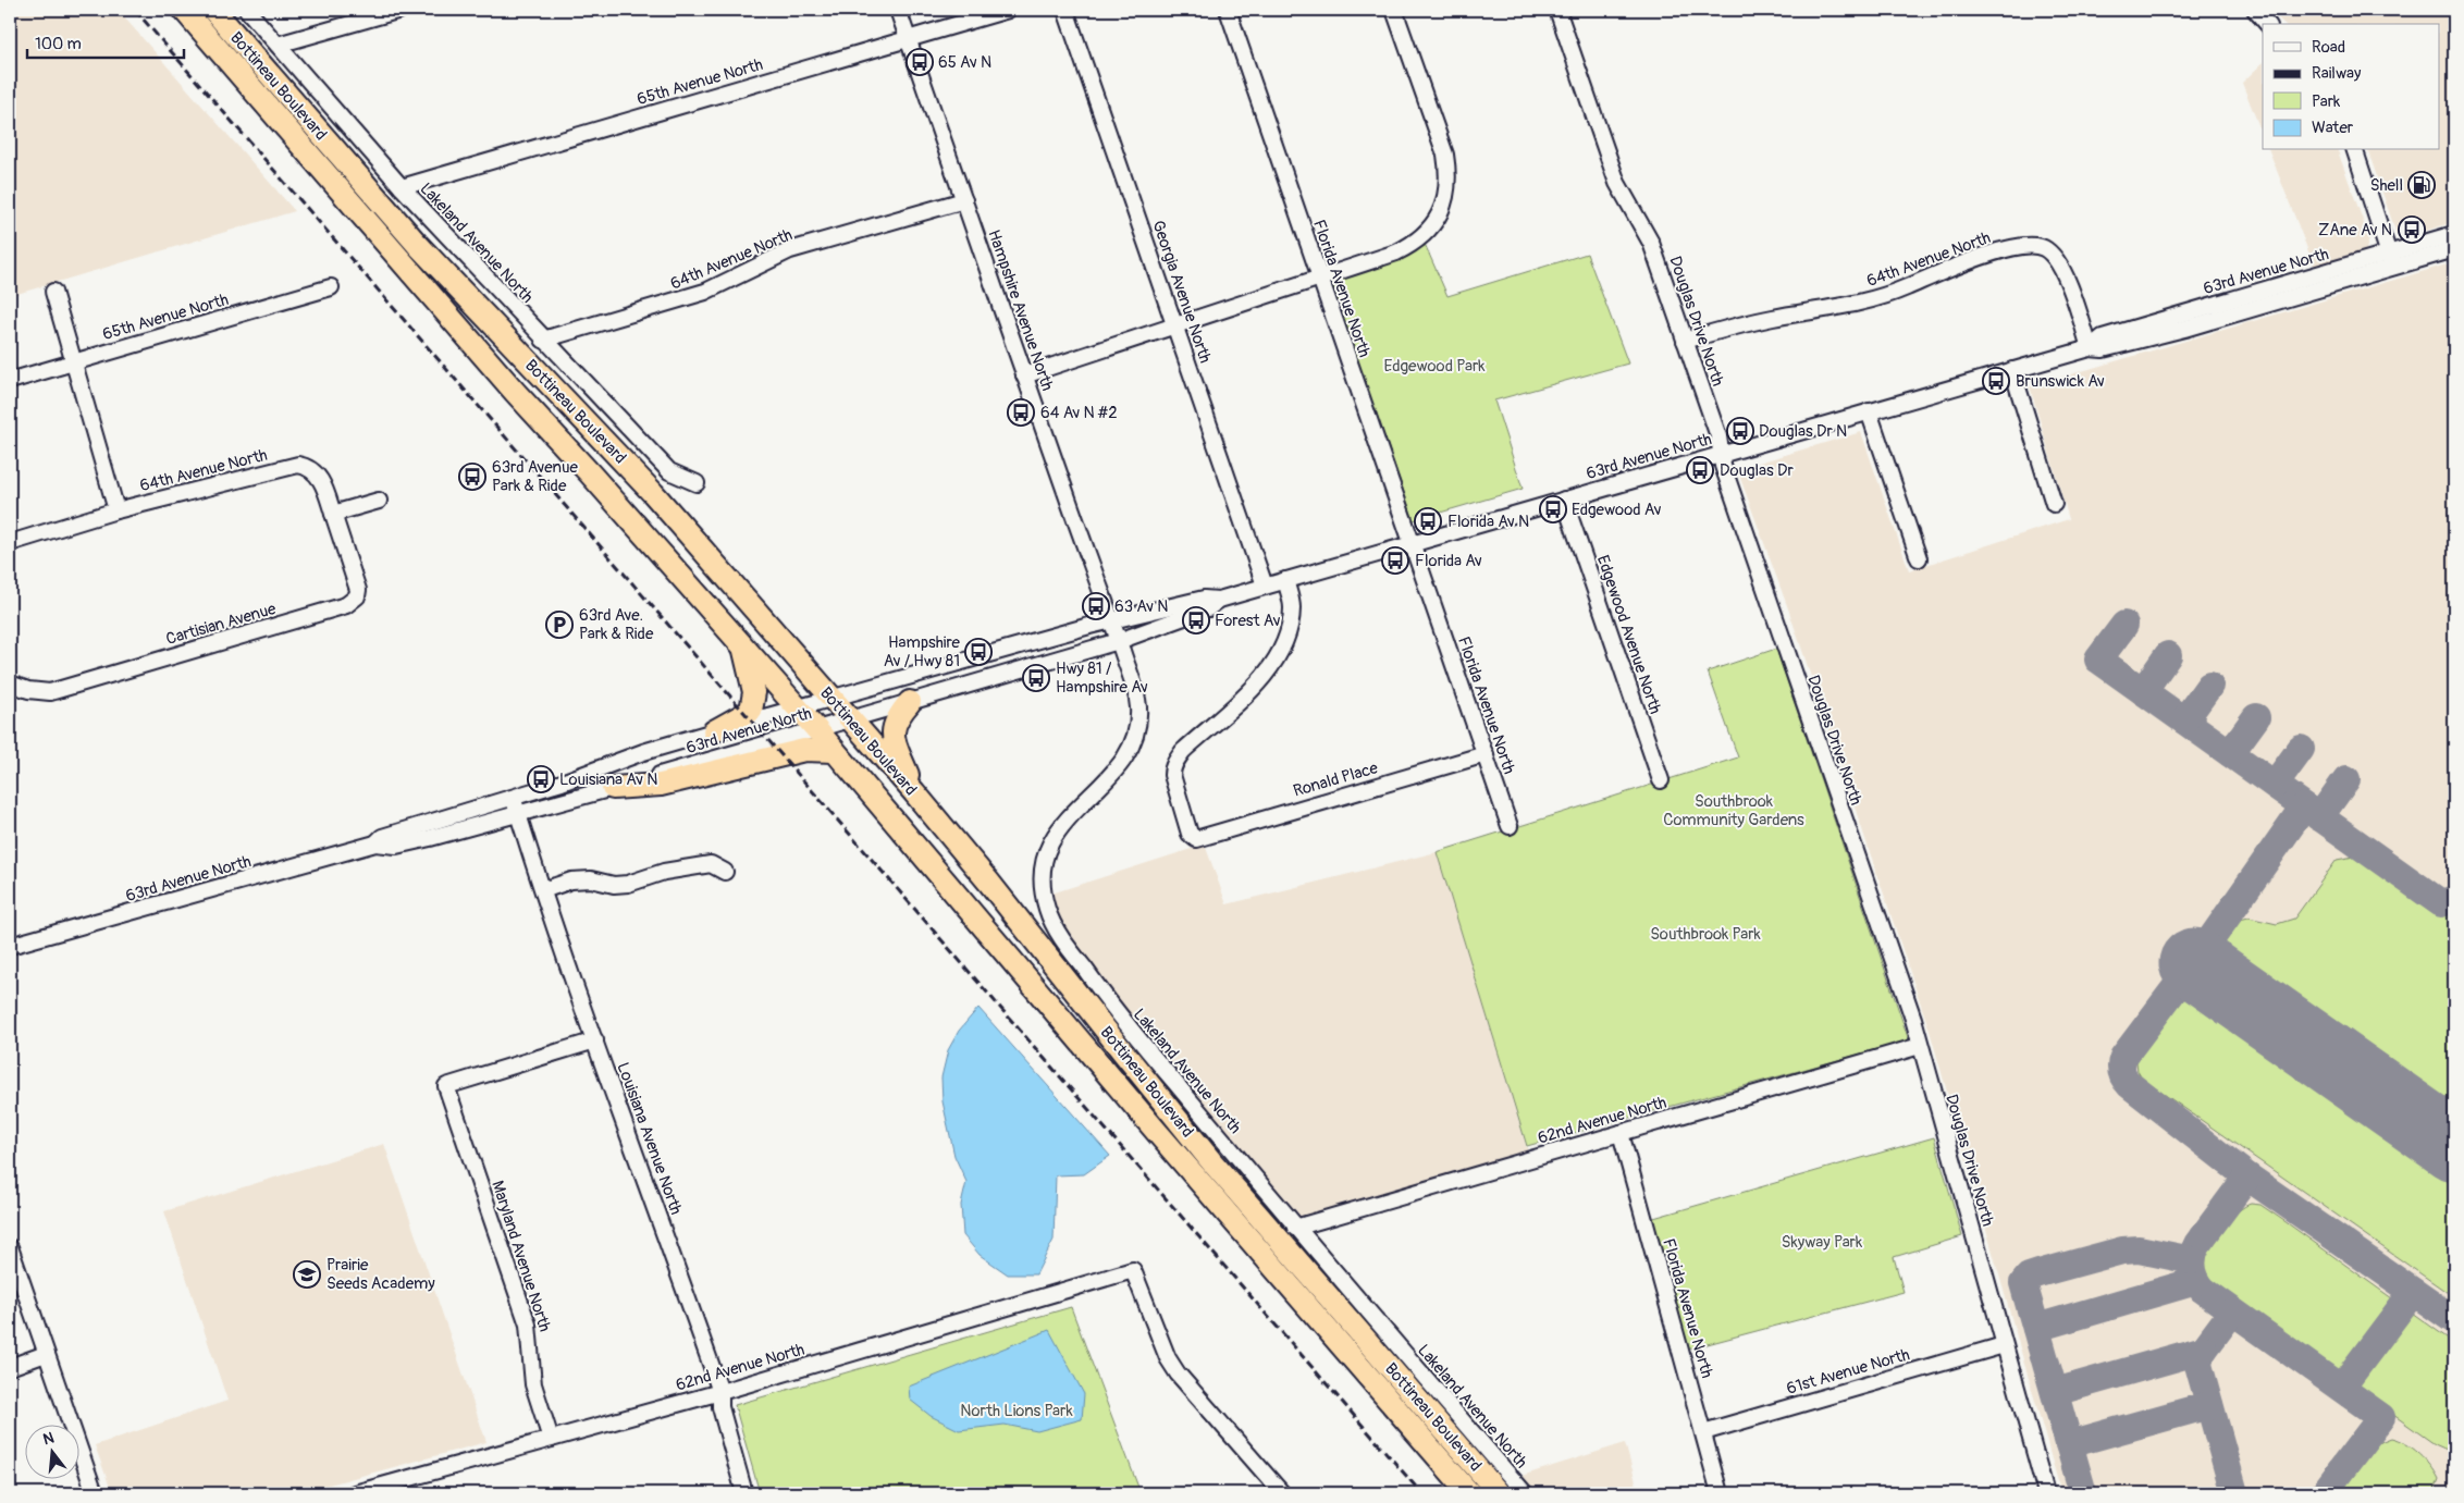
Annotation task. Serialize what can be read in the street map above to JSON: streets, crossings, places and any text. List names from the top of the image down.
{
  "streets": {
    "highway": ["Bottineau Boulevard"],
    "street": [
      "65th Avenue North",
      "Lakeland Avenue North",
      "64th Avenue North",
      "63rd Avenue North",
      "Florida Avenue North",
      "Georgia Avenue North",
      "Hampshire Avenue North",
      "Douglas Drive North",
      "Cartisian Avenue",
      "Edgewood Avenue North",
      "Ronald Place",
      "62nd Avenue North",
      "Louisiana Avenue North",
      "Maryland Avenue North",
      "61st Avenue North"
    ]
  },
  "crossings": [
    ["65th Avenue North", "Lakeland Avenue North"],
    ["65th Avenue North", "Hampshire Avenue North"],
    ["Bottineau Boulevard", "63rd Avenue North"],
    ["Lakeland Avenue North", "64th Avenue North"],
    ["Lakeland Avenue North", "63rd Avenue North"],
    ["Lakeland Avenue North", "Hampshire Avenue North"],
    ["Lakeland Avenue North", "62nd Avenue North"],
    ["64th Avenue North", "63rd Avenue North"],
    ["64th Avenue North", "Hampshire Avenue North"],
    ["64th Avenue North", "Douglas Drive North"],
    ["64th Avenue North", "Cartisian Avenue"],
    ["63rd Avenue North", "Florida Avenue North"],
    ["63rd Avenue North", "Georgia Avenue North"],
    ["63rd Avenue North", "Hampshire Avenue North"],
    ["63rd Avenue North", "Douglas Drive North"],
    ["63rd Avenue North", "Edgewood Avenue North"],
    ["63rd Avenue North", "Ronald Place"],
    ["63rd Avenue North", "Louisiana Avenue North"],
    ["Florida Avenue North", "Ronald Place"],
    ["Florida Avenue North", "62nd Avenue North"],
    ["Florida Avenue North", "61st Avenue North"],
    ["Douglas Drive North", "62nd Avenue North"],
    ["Douglas Drive North", "61st Avenue North"],
    ["62nd Avenue North", "Louisiana Avenue North"],
    ["62nd Avenue North", "Maryland Avenue North"],
    ["Louisiana Avenue North", "Maryland Avenue North"]
  ],
  "parks": [
    "Edgewood Park",
    "Southbrook Community Gardens",
    "Southbrook Park",
    "Skyway Park",
    "North Lions Park"
  ],
  "places": {
    "bus stop": [
      "65 Av N",
      "ZAne Av N",
      "Brunswick Av",
      "64 Av N #2",
      "Douglas Dr N",
      "Douglas Dr",
      "63rd Avenue Park & Ride",
      "Edgewood Av",
      "Florida Av N",
      "Florida Av",
      "63 Av N",
      "Forest Av",
      "Hampshire Av / Hwy 81",
      "Hwy 81 / Hampshire Av",
      "Louisiana Av N"
    ],
    "fuel station": ["Shell"],
    "parking": ["63rd Ave. Park & Ride"],
    "school or university": ["Prairie Seeds Academy"]
  },
  "legend": [
    "Road",
    "Railway",
    "Park",
    "Water"
  ],
  "scale_bar": "100 m",
  "north": "top"
}
